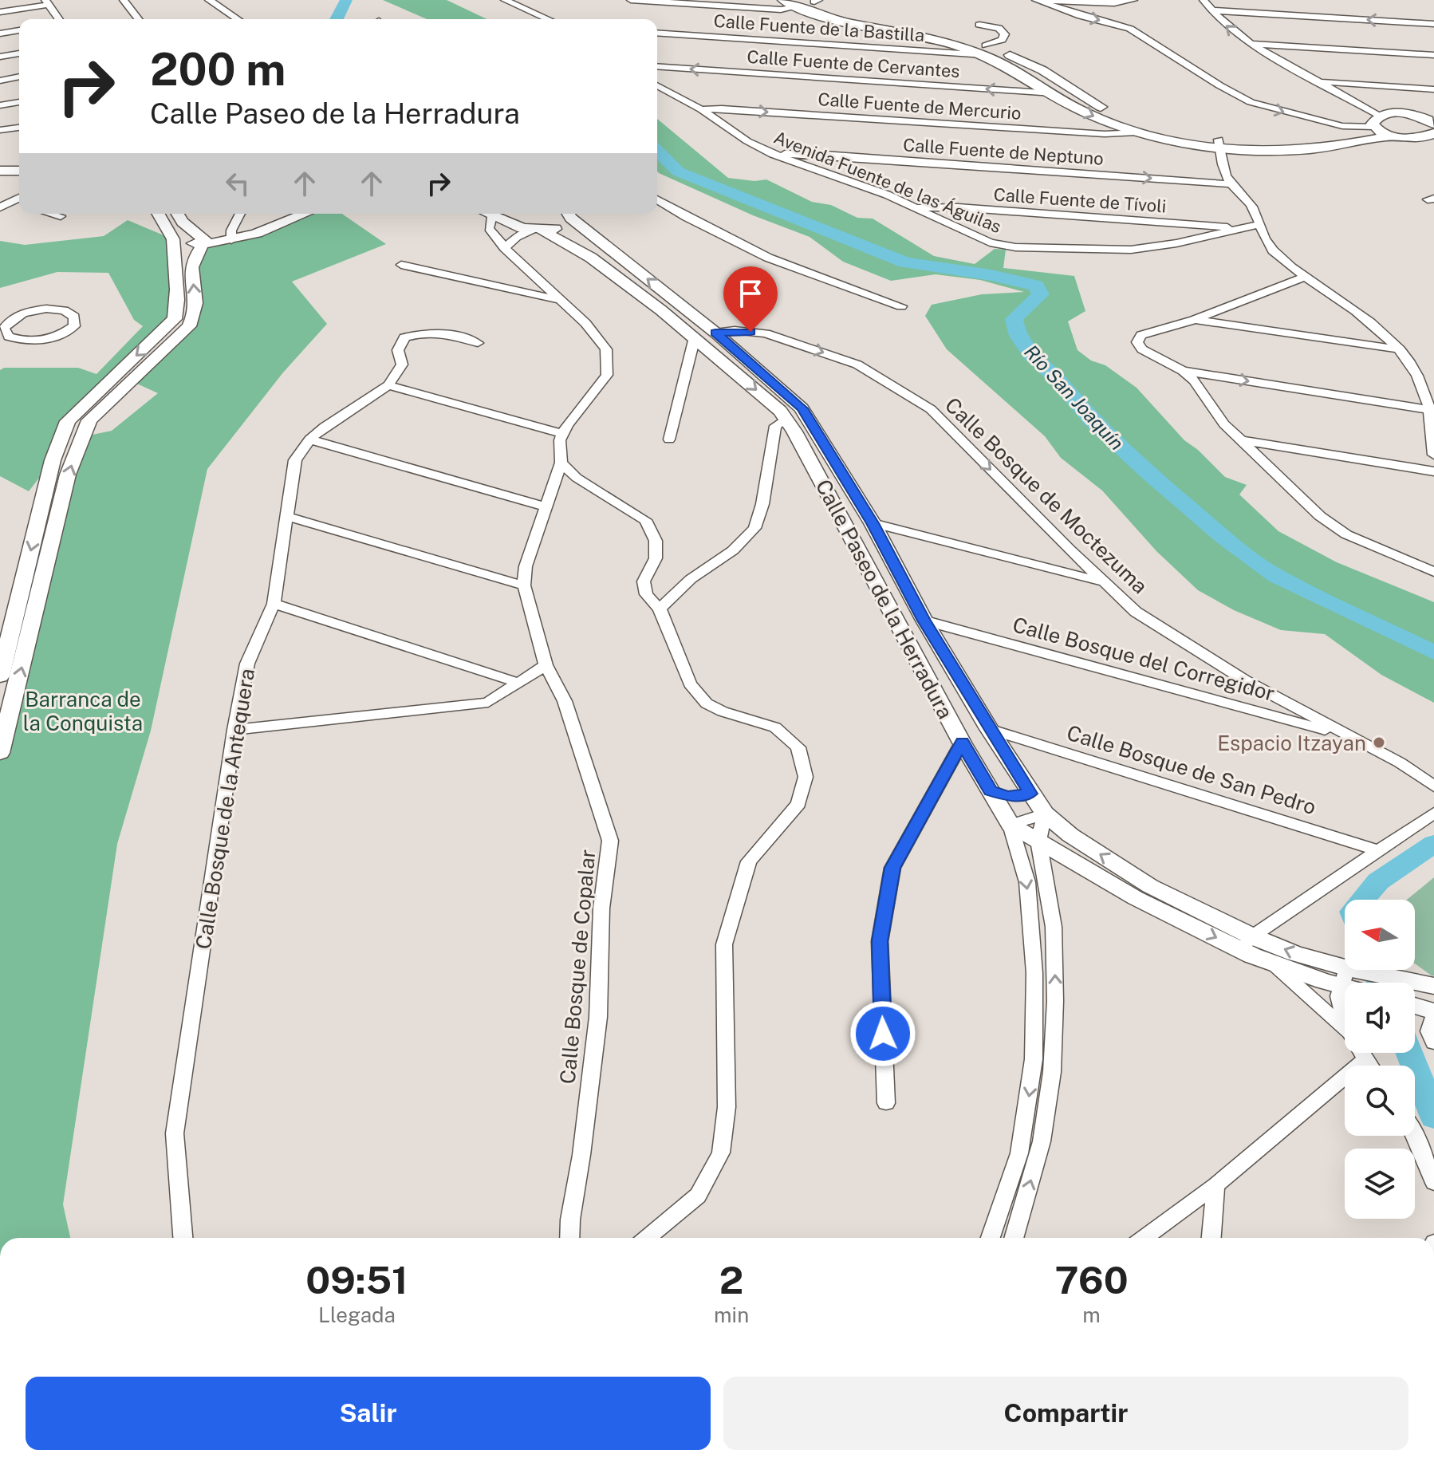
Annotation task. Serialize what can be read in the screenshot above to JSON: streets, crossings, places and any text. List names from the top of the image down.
{
  "streets": {
    "main road": ["Calle Paseo de la Herradura"],
    "street": [
      "Calle Fuente de la Bastilla",
      "Calle Fuente de Cervantes",
      "Calle Fuente de Mercurio",
      "Calle Fuente de Neptuno",
      "Avenida Fuente de las Águilas",
      "Calle Fuente de Tívoli",
      "Calle Bosque de Moctezuma",
      "Calle Bosque del Corregidor",
      "Calle Bosque de San Pedro",
      "Calle Bosque de la Antequera",
      "Calle Bosque de Copalar"
    ]
  },
  "crossings": [
    ["Calle Fuente de Mercurio", "Avenida Fuente de las Águilas"],
    ["Calle Fuente de Neptuno", "Avenida Fuente de las Águilas"],
    ["Avenida Fuente de las Águilas", "Calle Fuente de Tívoli"],
    ["Calle Bosque de Moctezuma", "Calle Paseo de la Herradura"],
    ["Calle Bosque de Moctezuma", "Calle Bosque del Corregidor"],
    ["Calle Paseo de la Herradura", "Calle Bosque del Corregidor"],
    ["Calle Paseo de la Herradura", "Calle Bosque de San Pedro"]
  ],
  "water": ["Río San Joaquín"],
  "parks": ["Barranca de la Conquista"],
  "places": ["Espacio Itzayan"],
  "north": "left",
  "page": {
    "turn": ["200 m", "Calle Paseo de la Herradura"],
    "eta": [
      "09:51",
      "Llegada",
      "2",
      "min",
      "760",
      "m"
    ],
    "buttons": ["Salir", "Compartir"]
  }
}
